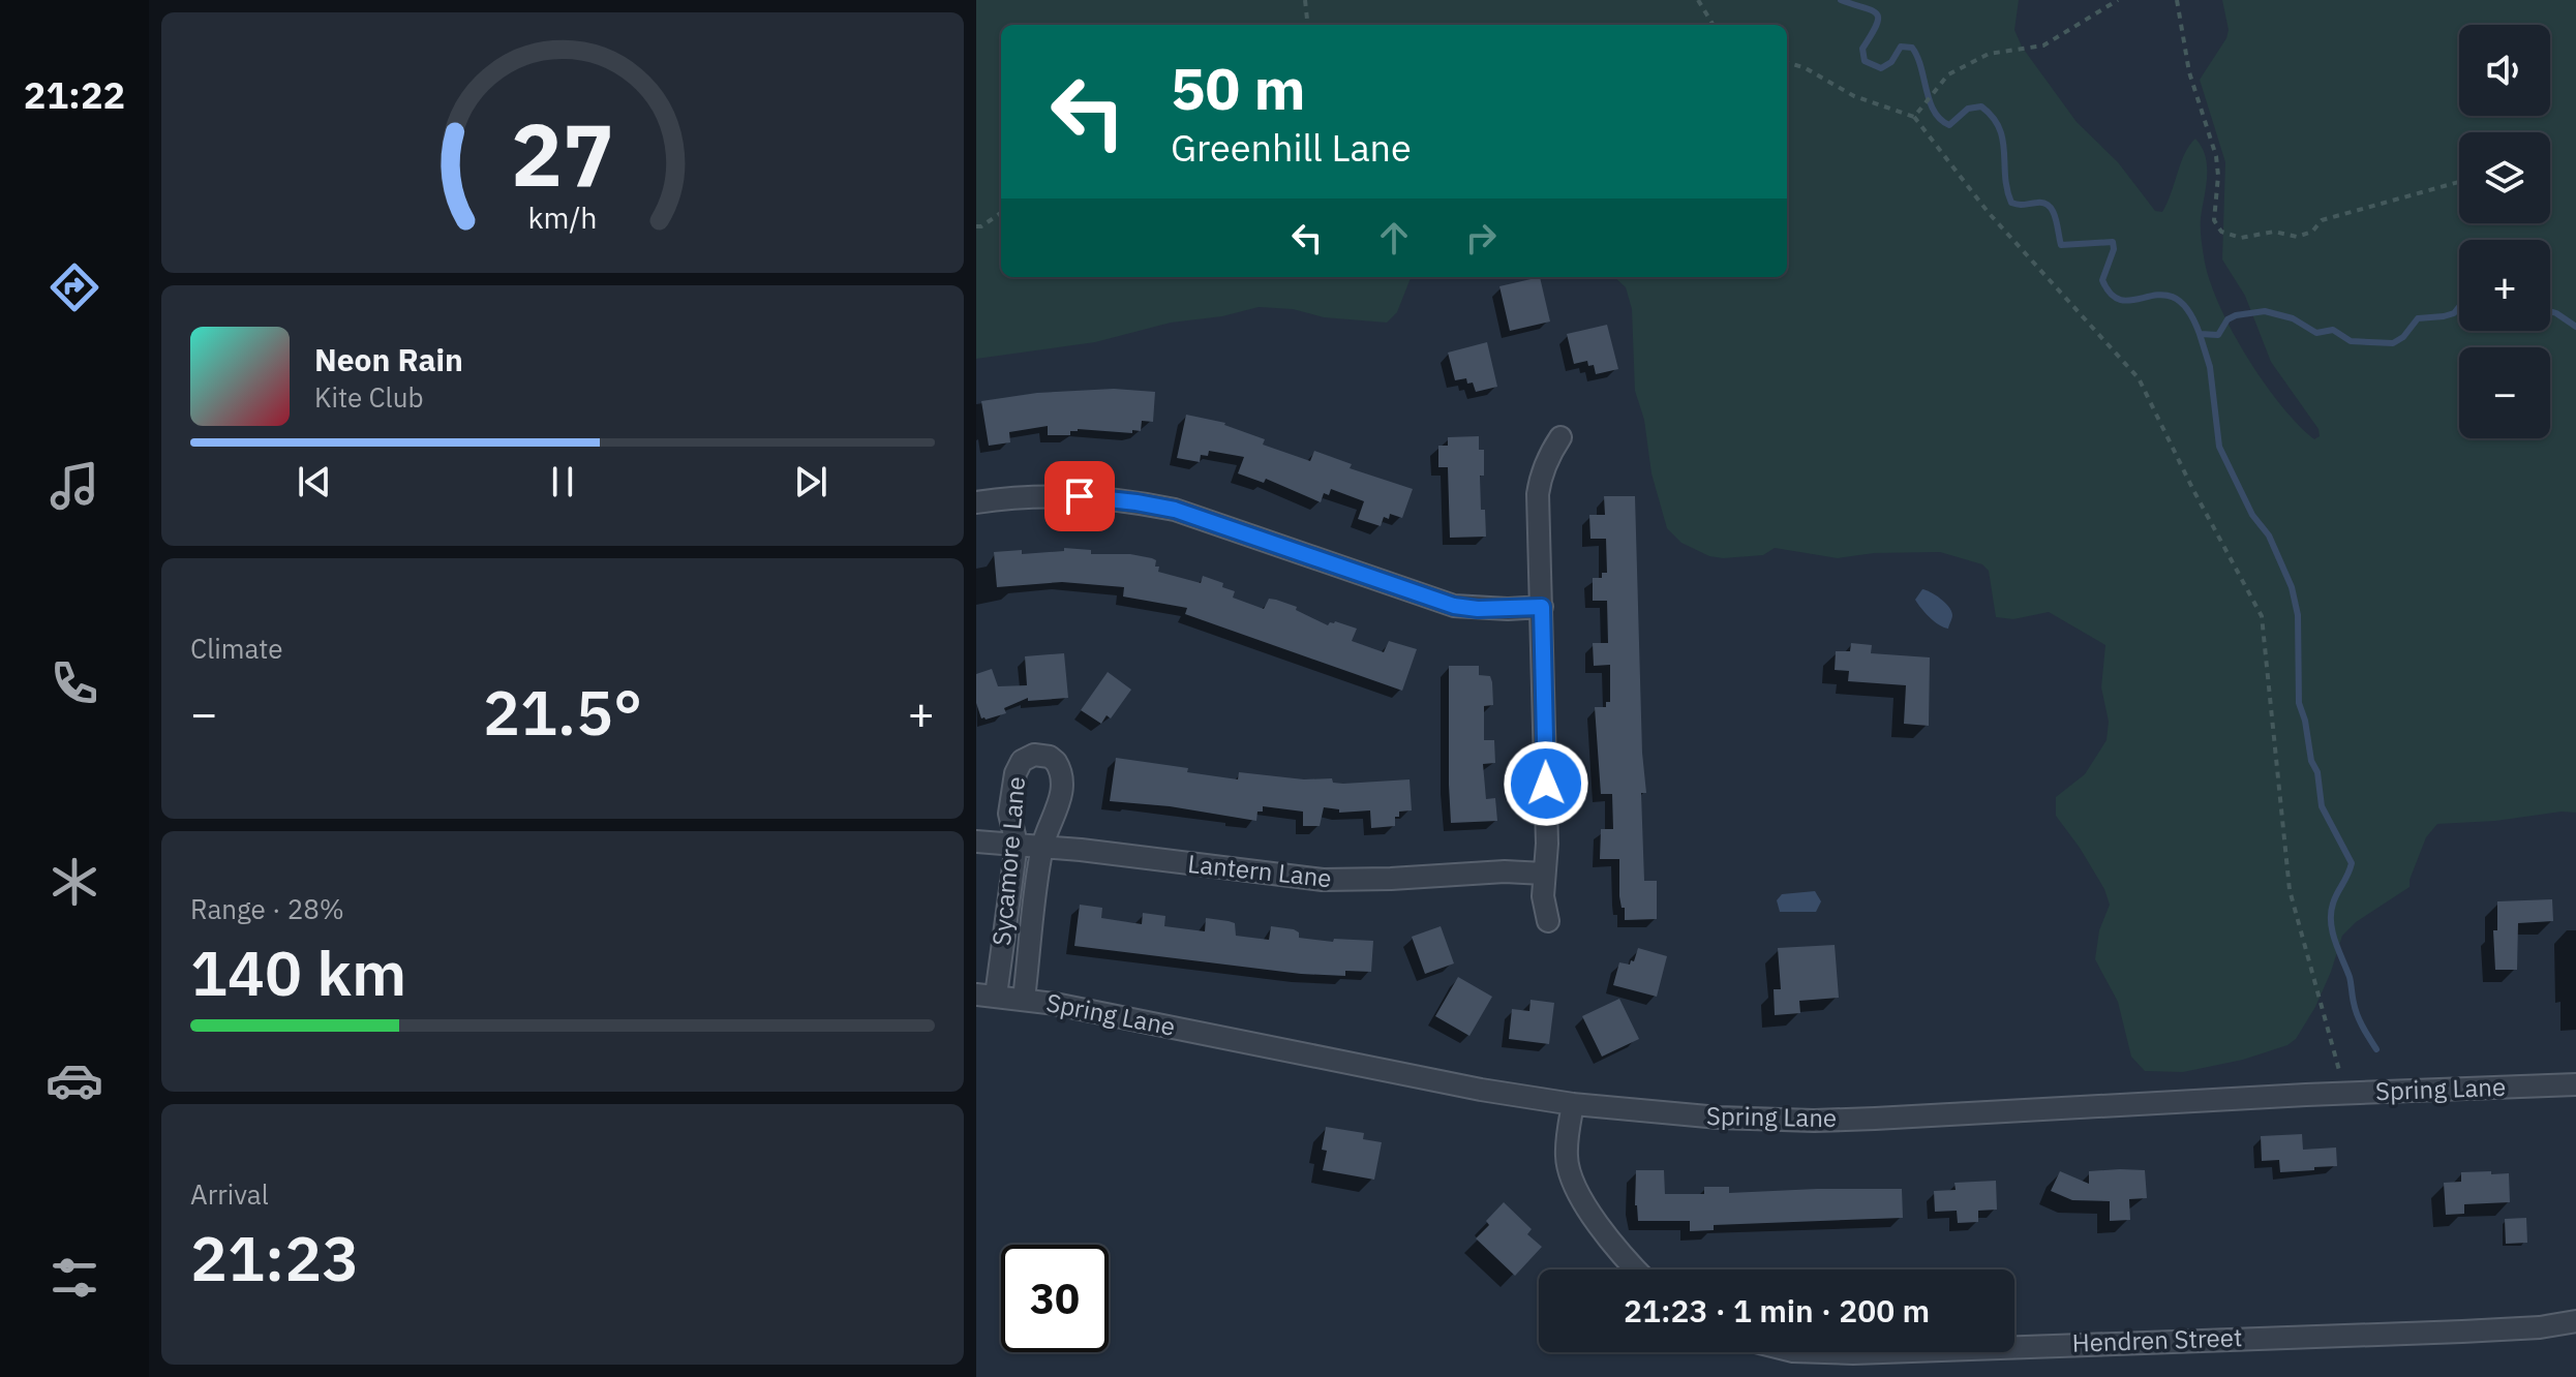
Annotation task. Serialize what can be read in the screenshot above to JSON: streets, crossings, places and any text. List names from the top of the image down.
{
  "streets": {
    "street": [
      "Sycamore Lane",
      "Lantern Lane",
      "Spring Lane",
      "Hendren Street"
    ]
  },
  "crossings": [
    ["Sycamore Lane", "Lantern Lane"],
    ["Sycamore Lane", "Spring Lane"]
  ],
  "page": {
    "tabs": "21:22",
    "map_buttons": ["+", "−"],
    "turn": ["50 m", "Greenhill Lane"],
    "song": ["Neon Rain", "Kite Club"],
    "tile": [
      "Climate",
      ["Range · 28%", "140 km"],
      ["Arrival", "21:23"]
    ],
    "heat": ["−", "21.5°", "+"],
    "limit": "30",
    "trip": "21:23 · 1 min · 200 m",
    "gauge": ["27", "km/h"]
  }
}
